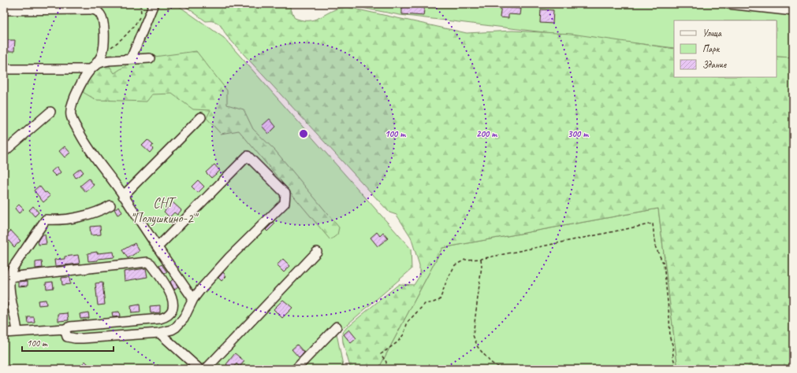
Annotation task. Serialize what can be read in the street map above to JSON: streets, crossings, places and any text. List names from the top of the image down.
{
  "parks": ["СНТ \"Полушкино-2\""],
  "legend": ["Улица", "Парк", "Здание"],
  "scale_bar": "100 m",
  "rings": ["100 m", "200 m", "300 m"]
}
